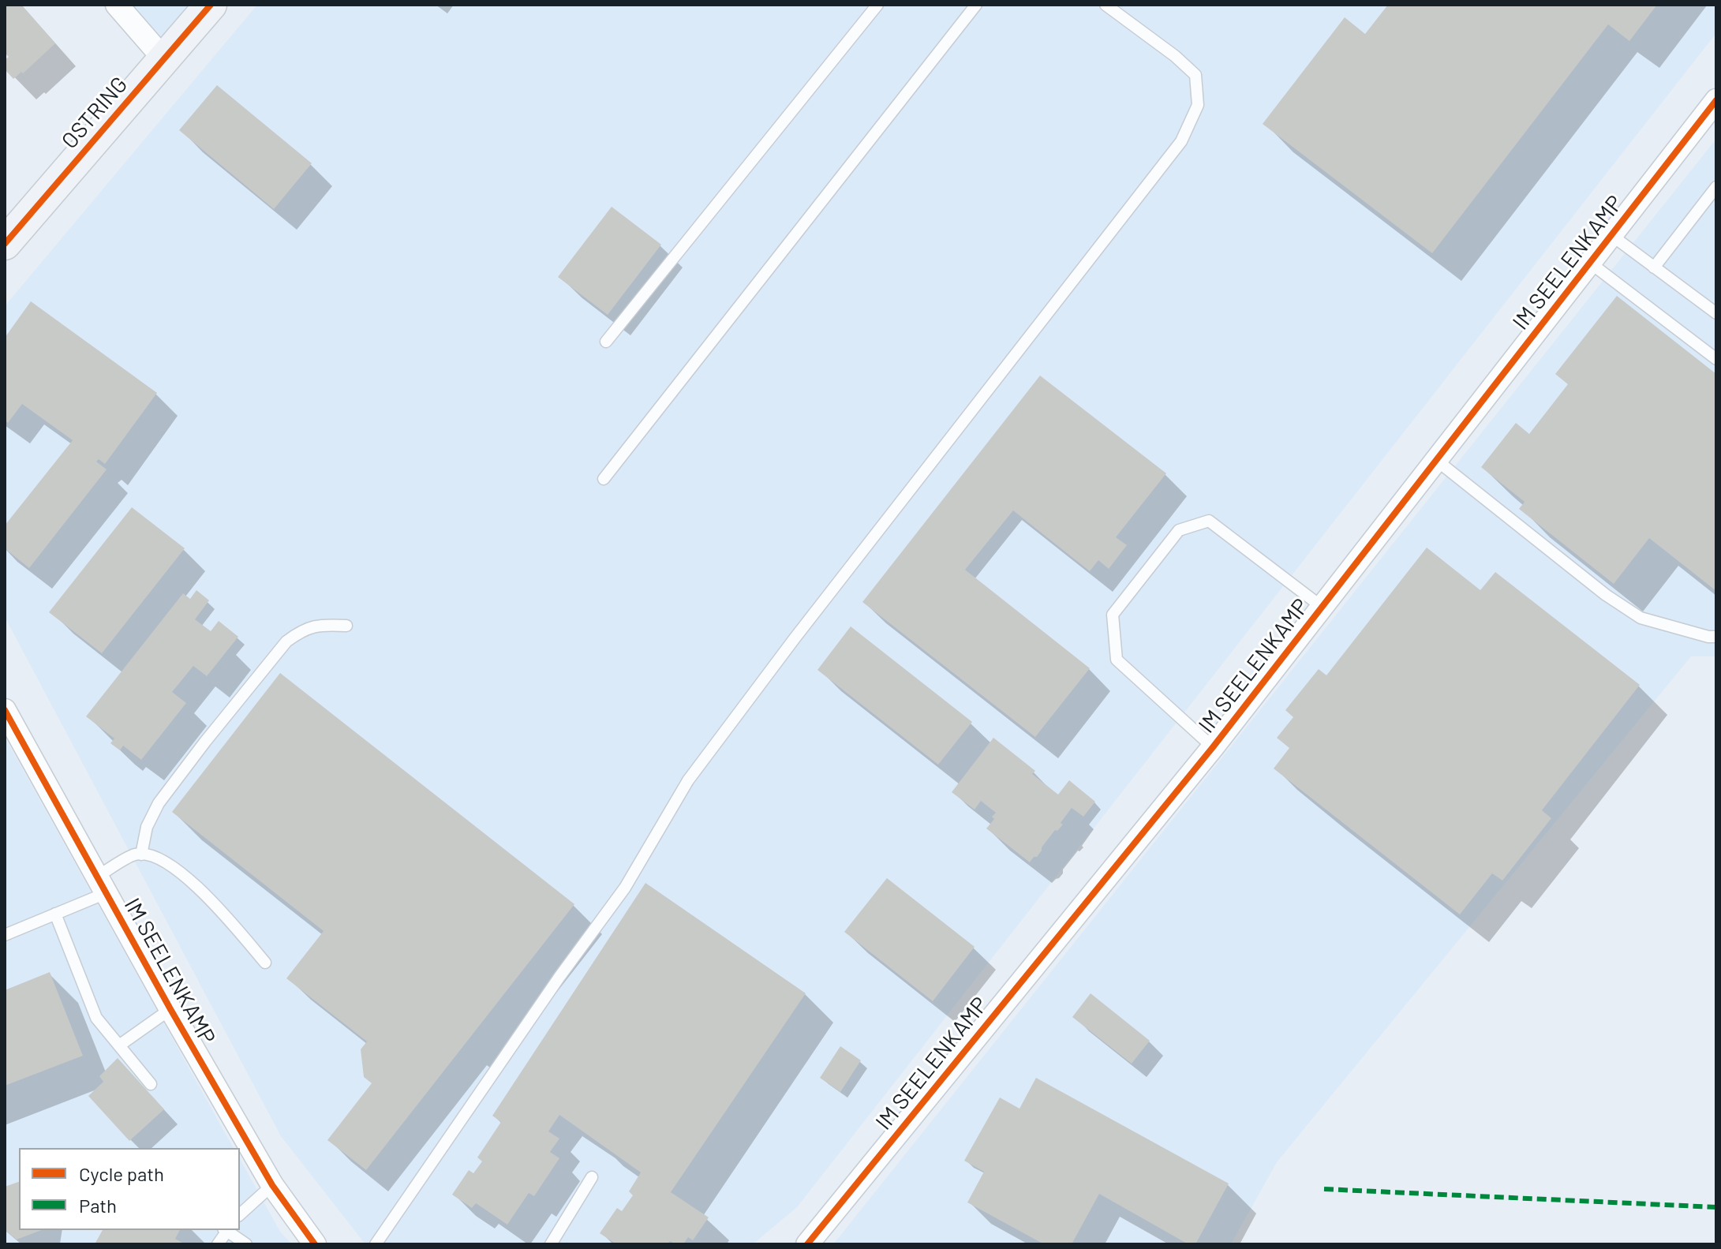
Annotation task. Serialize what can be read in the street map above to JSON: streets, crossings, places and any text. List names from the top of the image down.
{
  "streets": {
    "street": ["OSTRING", "IM SEELENKAMP"]
  },
  "legend": ["Cycle path", "Path"]
}
